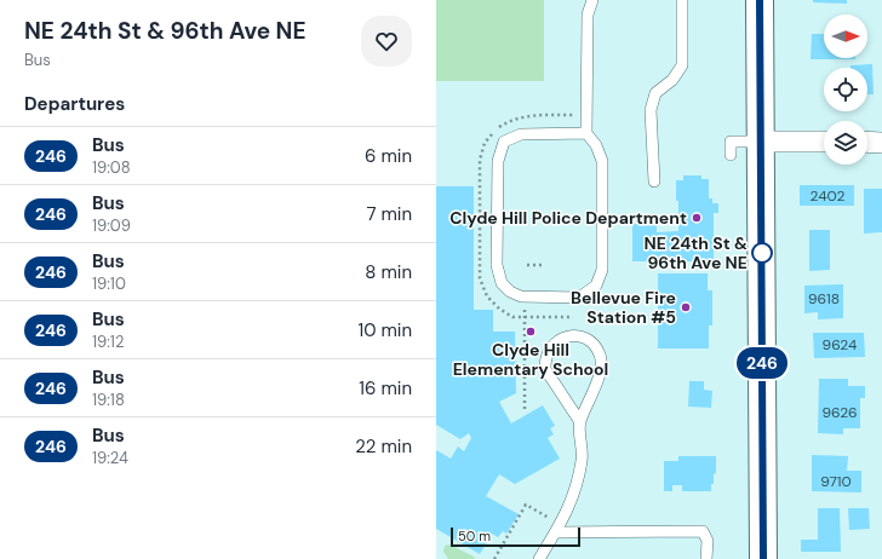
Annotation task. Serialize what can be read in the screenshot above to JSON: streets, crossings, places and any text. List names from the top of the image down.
{
  "places": [
    "Clyde Hill Police Department",
    "NE 24th St & 96th Ave NE",
    "Bellevue Fire Station #5",
    "Clyde Hill Elementary School"
  ],
  "lines": ["bus line 246"],
  "house_numbers": [
    "2402",
    "9618",
    "9624",
    "9626",
    "9710"
  ],
  "scale_bar": "50 m",
  "north": "right",
  "page": {
    "heading": [
      ["NE 24th St & 96th Ave NE", "Bus"],
      "Departures"
    ],
    "on_map": "246",
    "list": [
      {
        "mark": "246",
        "name": "Bus",
        "note": "19:08",
        "value": "6 min"
      },
      {
        "mark": "246",
        "name": "Bus",
        "note": "19:09",
        "value": "7 min"
      },
      {
        "mark": "246",
        "name": "Bus",
        "note": "19:10",
        "value": "8 min"
      },
      {
        "mark": "246",
        "name": "Bus",
        "note": "19:12",
        "value": "10 min"
      },
      {
        "mark": "246",
        "name": "Bus",
        "note": "19:18",
        "value": "16 min"
      },
      {
        "mark": "246",
        "name": "Bus",
        "note": "19:24",
        "value": "22 min"
      }
    ],
    "scale": "50 m"
  }
}
